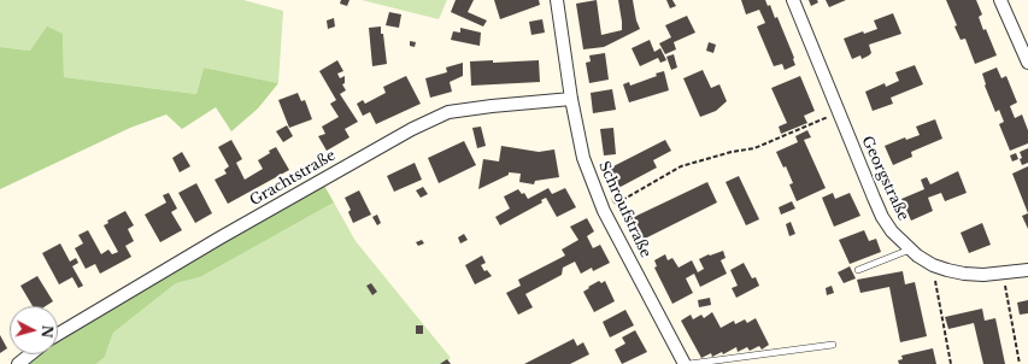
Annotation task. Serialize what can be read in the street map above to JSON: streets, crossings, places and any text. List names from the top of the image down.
{
  "streets": {
    "street": ["Grachtstraße", "Georgstraße", "Schroufstraße"]
  },
  "crossings": [
    ["Grachtstraße", "Schroufstraße"]
  ],
  "north": "right"
}
